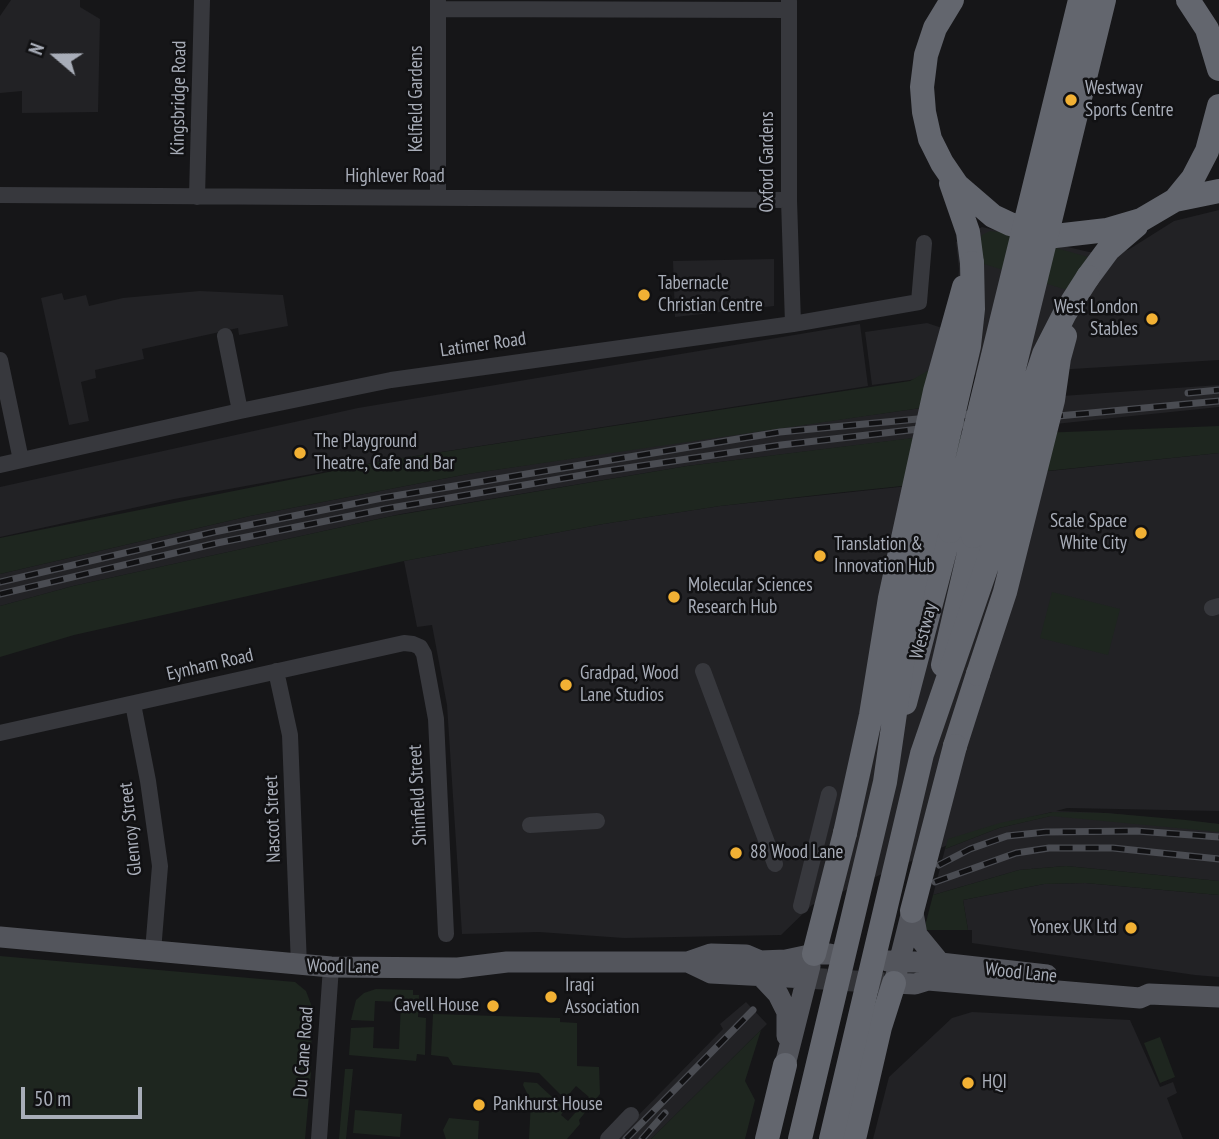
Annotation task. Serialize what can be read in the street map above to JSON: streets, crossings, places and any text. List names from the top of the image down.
{
  "streets": {
    "highway": ["Westway"],
    "main road": ["Wood Lane"],
    "street": [
      "Kingsbridge Road",
      "Kelfield Gardens",
      "Oxford Gardens",
      "Highlever Road",
      "Latimer Road",
      "Eynham Road",
      "Shinfield Street",
      "Nascot Street",
      "Glenroy Street",
      "Du Cane Road"
    ]
  },
  "crossings": [
    ["Kingsbridge Road", "Highlever Road"],
    ["Kelfield Gardens", "Highlever Road"],
    ["Oxford Gardens", "Highlever Road"],
    ["Oxford Gardens", "Latimer Road"],
    ["Eynham Road", "Shinfield Street"],
    ["Eynham Road", "Nascot Street"],
    ["Eynham Road", "Glenroy Street"],
    ["Nascot Street", "Wood Lane"],
    ["Glenroy Street", "Wood Lane"],
    ["Wood Lane", "Du Cane Road"]
  ],
  "places": [
    "Westway Sports Centre",
    "Tabernacle Christian Centre",
    "West London Stables",
    "The Playground Theatre, Cafe and Bar",
    "Scale Space White City",
    "Translation & Innovation Hub",
    "Molecular Sciences Research Hub",
    "Gradpad, Wood Lane Studios",
    "88 Wood Lane",
    "Yonex UK Ltd",
    "Iraqi Association",
    "Cavell House",
    "HQI",
    "Pankhurst House"
  ],
  "scale_bar": "50 m",
  "north": "left"
}
